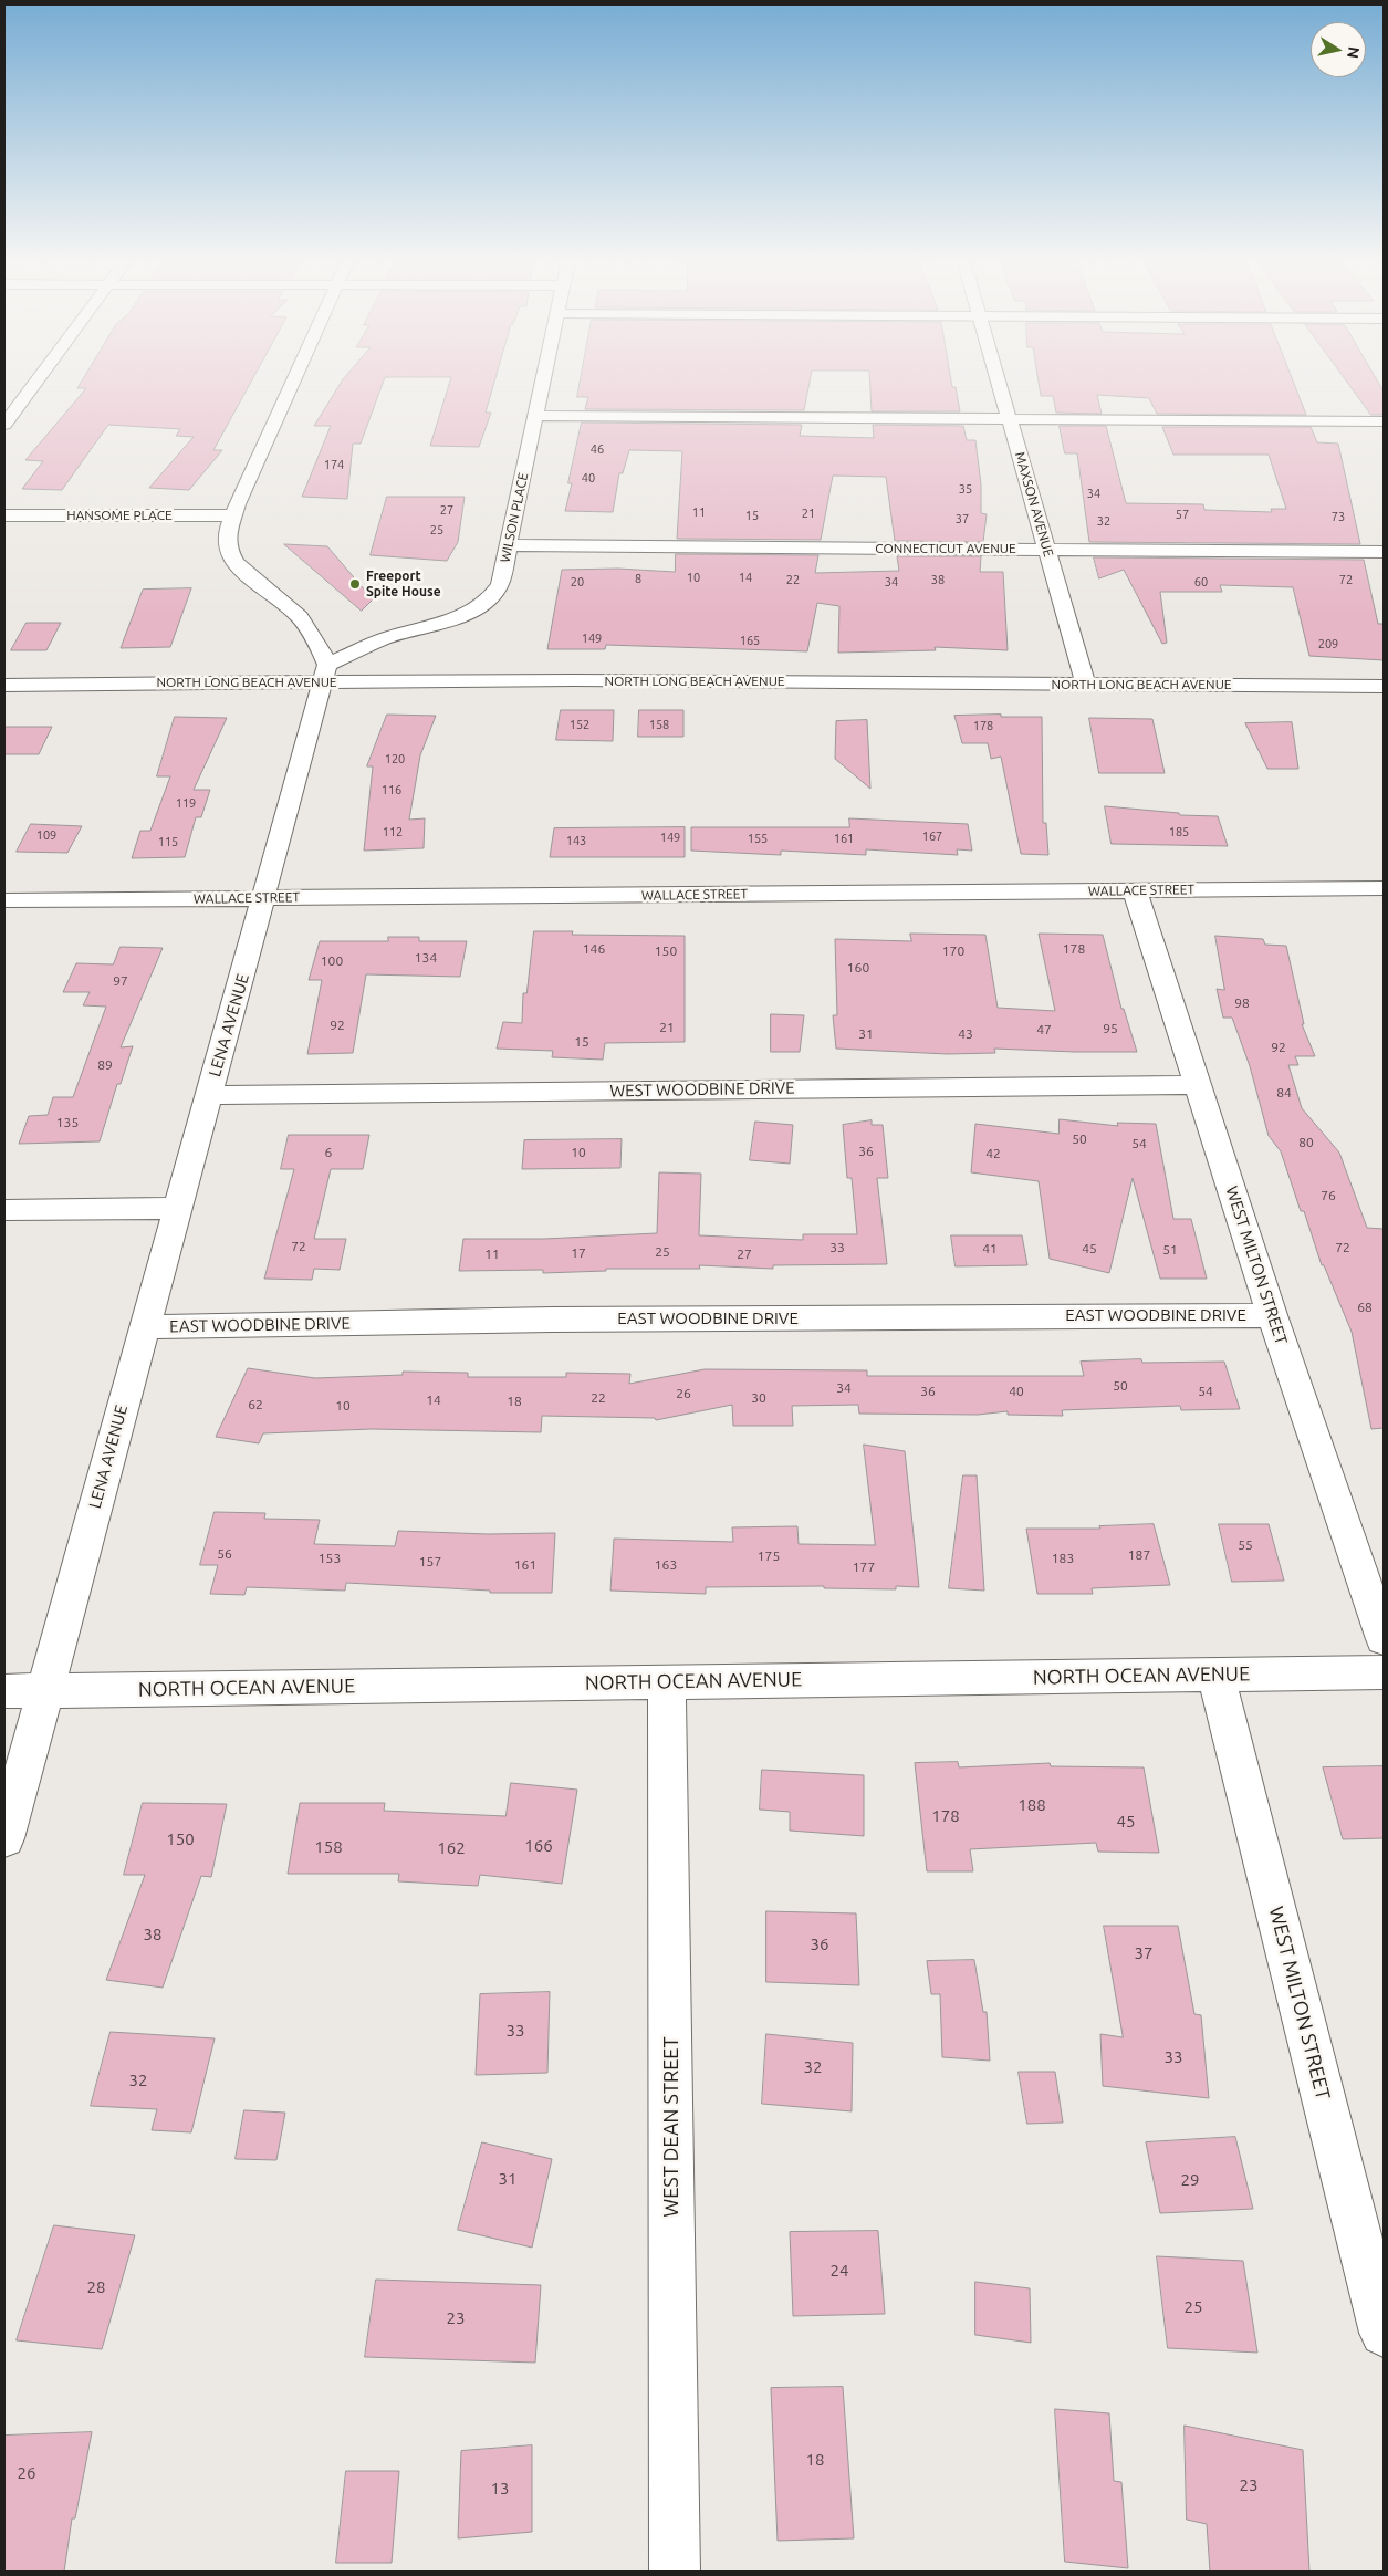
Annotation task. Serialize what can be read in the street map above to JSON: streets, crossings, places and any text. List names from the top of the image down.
{
  "streets": {
    "street": [
      "MAXSON AVENUE",
      "HANSOME PLACE",
      "WILSON PLACE",
      "CONNECTICUT AVENUE",
      "NORTH LONG BEACH AVENUE",
      "WALLACE STREET",
      "LENA AVENUE",
      "WEST WOODBINE DRIVE",
      "WEST MILTON STREET",
      "EAST WOODBINE DRIVE",
      "NORTH OCEAN AVENUE",
      "WEST DEAN STREET"
    ]
  },
  "crossings": [
    ["MAXSON AVENUE", "CONNECTICUT AVENUE"],
    ["MAXSON AVENUE", "NORTH LONG BEACH AVENUE"],
    ["WILSON PLACE", "CONNECTICUT AVENUE"],
    ["WILSON PLACE", "NORTH LONG BEACH AVENUE"],
    ["WILSON PLACE", "LENA AVENUE"],
    ["NORTH LONG BEACH AVENUE", "LENA AVENUE"],
    ["WALLACE STREET", "LENA AVENUE"],
    ["WALLACE STREET", "WEST MILTON STREET"],
    ["LENA AVENUE", "WEST WOODBINE DRIVE"],
    ["LENA AVENUE", "EAST WOODBINE DRIVE"],
    ["LENA AVENUE", "NORTH OCEAN AVENUE"],
    ["WEST WOODBINE DRIVE", "WEST MILTON STREET"],
    ["WEST MILTON STREET", "EAST WOODBINE DRIVE"],
    ["WEST MILTON STREET", "NORTH OCEAN AVENUE"],
    ["NORTH OCEAN AVENUE", "WEST DEAN STREET"]
  ],
  "places": ["Freeport Spite House"],
  "house_numbers": [
    "46",
    "174",
    "40",
    "35",
    "34",
    "27",
    "11",
    "21",
    "57",
    "15",
    "73",
    "37",
    "32",
    "25",
    "10",
    "14",
    "8",
    "22",
    "38",
    "72",
    "20",
    "34",
    "60",
    "149",
    "165",
    "209",
    "152",
    "158",
    "178",
    "120",
    "116",
    "119",
    "112",
    "185",
    "109",
    "167",
    "149",
    "155",
    "161",
    "143",
    "115",
    "146",
    "178",
    "150",
    "170",
    "134",
    "100",
    "160",
    "97",
    "98",
    "92",
    "21",
    "95",
    "47",
    "31",
    "43",
    "15",
    "92",
    "89",
    "84",
    "135",
    "50",
    "80",
    "54",
    "36",
    "6",
    "10",
    "42",
    "76",
    "72",
    "33",
    "72",
    "41",
    "45",
    "51",
    "25",
    "17",
    "11",
    "27",
    "68",
    "50",
    "34",
    "36",
    "40",
    "54",
    "26",
    "22",
    "30",
    "14",
    "18",
    "62",
    "10",
    "55",
    "56",
    "187",
    "175",
    "153",
    "183",
    "157",
    "161",
    "163",
    "177",
    "188",
    "178",
    "45",
    "150",
    "166",
    "158",
    "162",
    "38",
    "36",
    "37",
    "33",
    "33",
    "32",
    "32",
    "31",
    "29",
    "24",
    "28",
    "25",
    "23",
    "18",
    "26",
    "23",
    "13"
  ],
  "north": "right"
}
